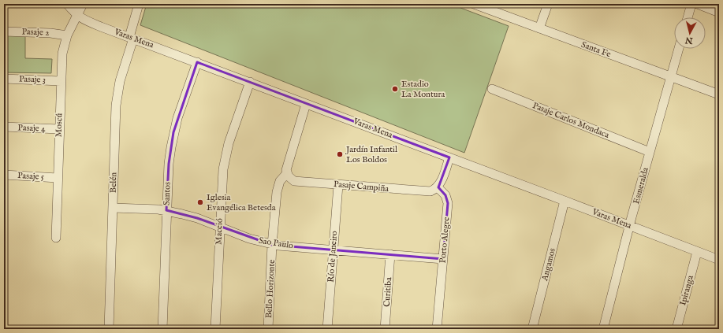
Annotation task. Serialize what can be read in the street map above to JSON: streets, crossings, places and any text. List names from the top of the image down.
{
  "streets": {
    "street": [
      "Pasaje 2",
      "Varas Mena",
      "Santa Fe",
      "Pasaje 3",
      "Pasaje Carlos Mondaca",
      "Moscú",
      "Pasaje 4",
      "Pasaje 5",
      "Belén",
      "Esmeralda",
      "Pasaje Campiña",
      "Santos",
      "Maceió",
      "Porto Alegre",
      "Sao Paulo",
      "Río de Janeiro",
      "Angamos",
      "Bello Horizonte",
      "Ipiranga",
      "Curitiba"
    ]
  },
  "crossings": [
    ["Pasaje 2", "Moscú"],
    ["Varas Mena", "Moscú"],
    ["Varas Mena", "Belén"],
    ["Varas Mena", "Esmeralda"],
    ["Varas Mena", "Santos"],
    ["Varas Mena", "Maceió"],
    ["Varas Mena", "Angamos"],
    ["Varas Mena", "Bello Horizonte"],
    ["Varas Mena", "Ipiranga"],
    ["Santa Fe", "Esmeralda"],
    ["Pasaje 3", "Moscú"],
    ["Pasaje Carlos Mondaca", "Esmeralda"],
    ["Moscú", "Pasaje 4"],
    ["Moscú", "Pasaje 5"],
    ["Belén", "Sao Paulo"],
    ["Pasaje Campiña", "Porto Alegre"],
    ["Pasaje Campiña", "Río de Janeiro"],
    ["Pasaje Campiña", "Bello Horizonte"],
    ["Santos", "Sao Paulo"],
    ["Maceió", "Sao Paulo"],
    ["Porto Alegre", "Sao Paulo"],
    ["Sao Paulo", "Río de Janeiro"],
    ["Sao Paulo", "Bello Horizonte"],
    ["Sao Paulo", "Curitiba"]
  ],
  "places": ["Estadio La Montura", "Jardín Infantil Los Boldos", "Iglesia Evangélica Betesda"],
  "north": "bottom"
}
